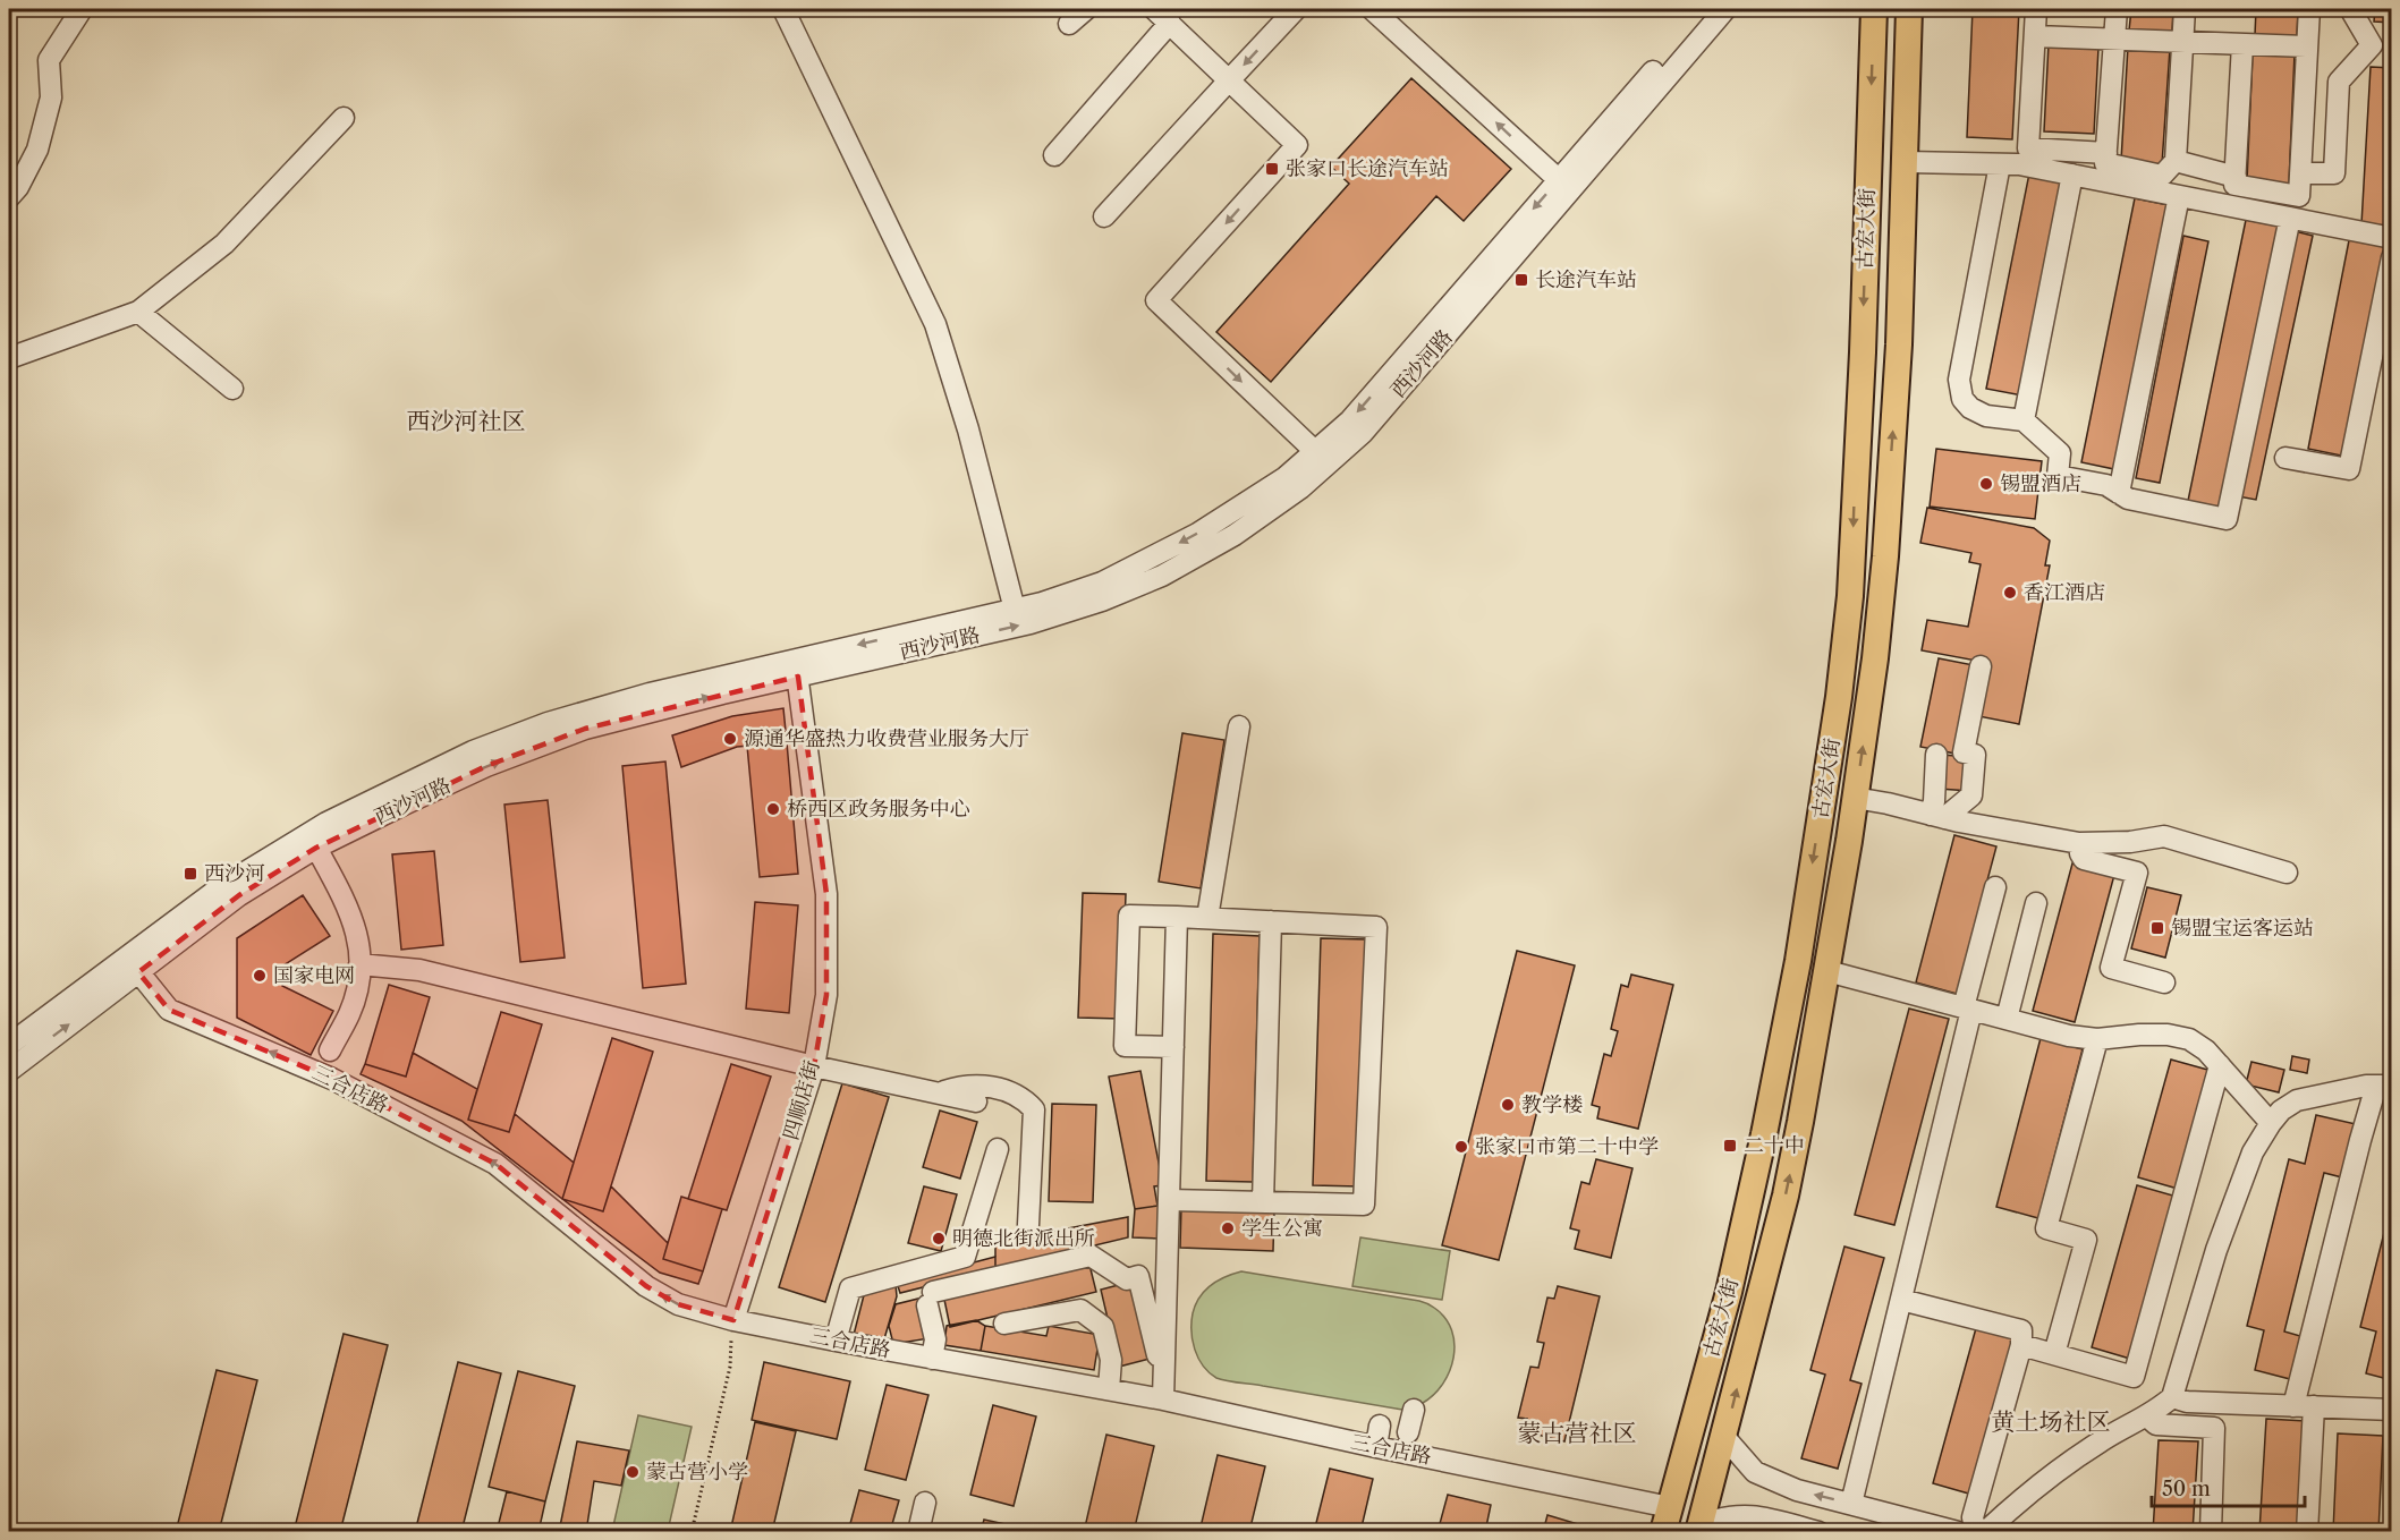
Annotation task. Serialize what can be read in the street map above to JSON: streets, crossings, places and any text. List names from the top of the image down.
{
  "streets": {
    "main road": ["古宏大街"],
    "street": ["西沙河路", "三合店路", "四顺店街"]
  },
  "crossings": [
    ["古宏大街", "三合店路"],
    ["西沙河路", "三合店路"],
    ["西沙河路", "四顺店街"],
    ["三合店路", "四顺店街"]
  ],
  "districts": ["西沙河社区", "黄土场社区", "蒙古营社区"],
  "places": {
    "transit": [
      "张家口长途汽车站",
      "长途汽车站",
      "西沙河",
      "锡盟宝运客运站",
      "二十中"
    ],
    "other": [
      "锡盟酒店",
      "香江酒店",
      "源通华盛热力收费营业服务大厅",
      "桥西区政务服务中心",
      "国家电网",
      "教学楼",
      "张家口市第二十中学",
      "学生公寓",
      "明德北街派出所",
      "蒙古营小学"
    ]
  },
  "scale_bar": "50 m"
}
